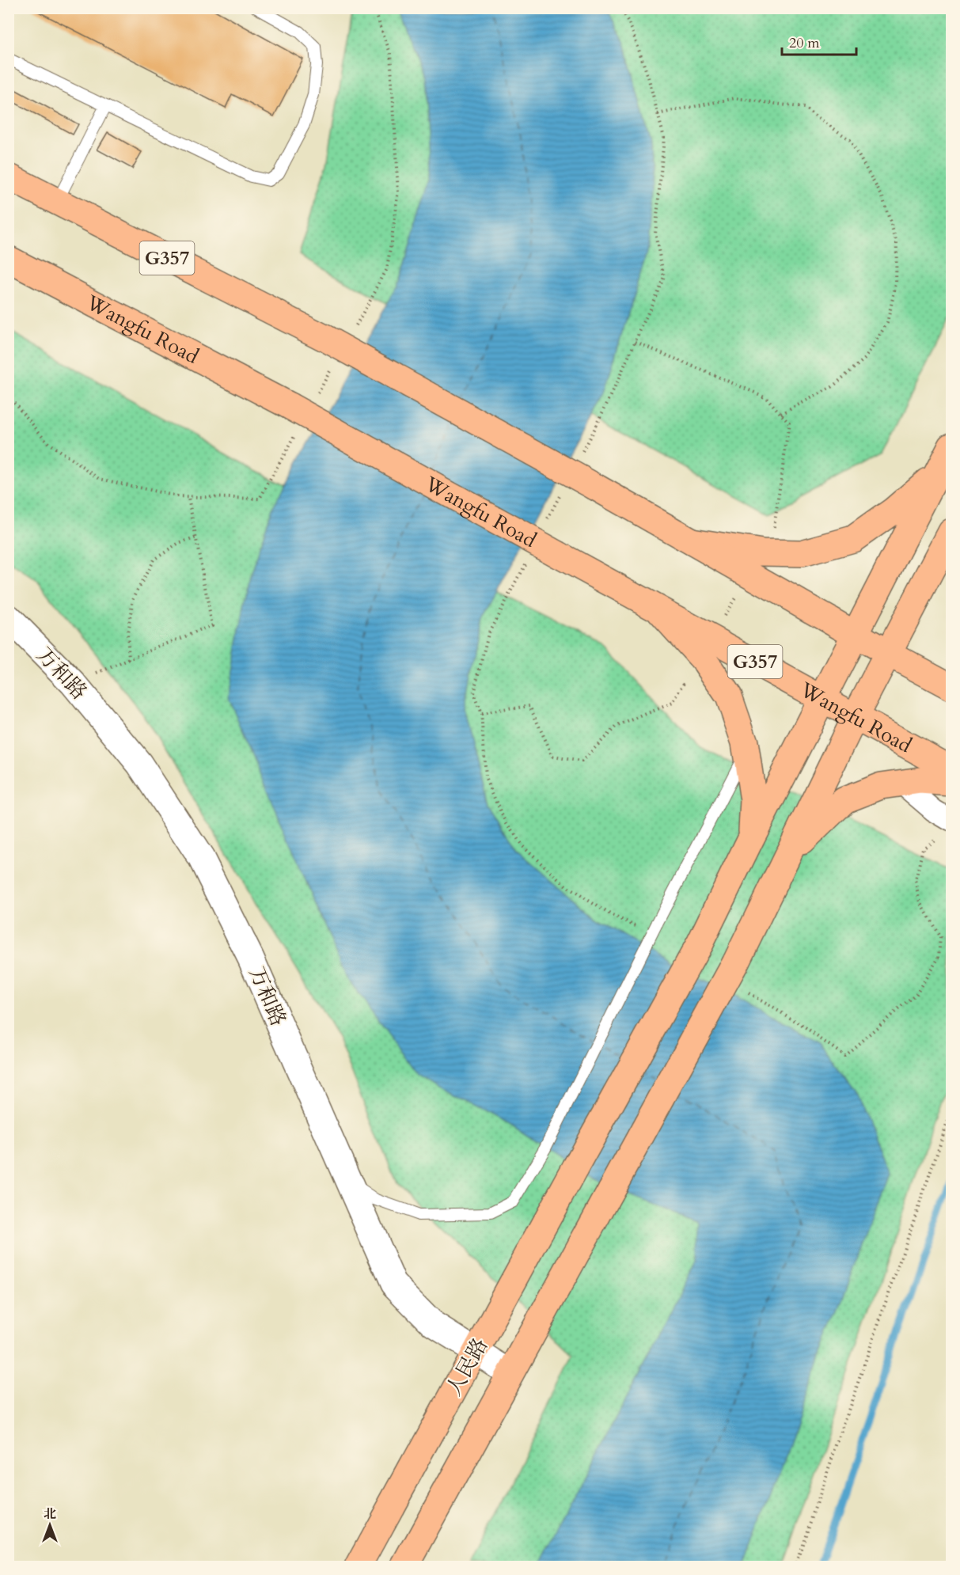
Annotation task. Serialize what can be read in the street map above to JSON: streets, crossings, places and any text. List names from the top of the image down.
{
  "streets": {
    "main road": ["G357", "Wangfu Road", "人民路"],
    "street": ["万和路"]
  },
  "crossings": [
    ["G357", "人民路"],
    ["Wangfu Road", "人民路"],
    ["万和路", "人民路"]
  ],
  "scale_bar": "20 m",
  "north": "top"
}
